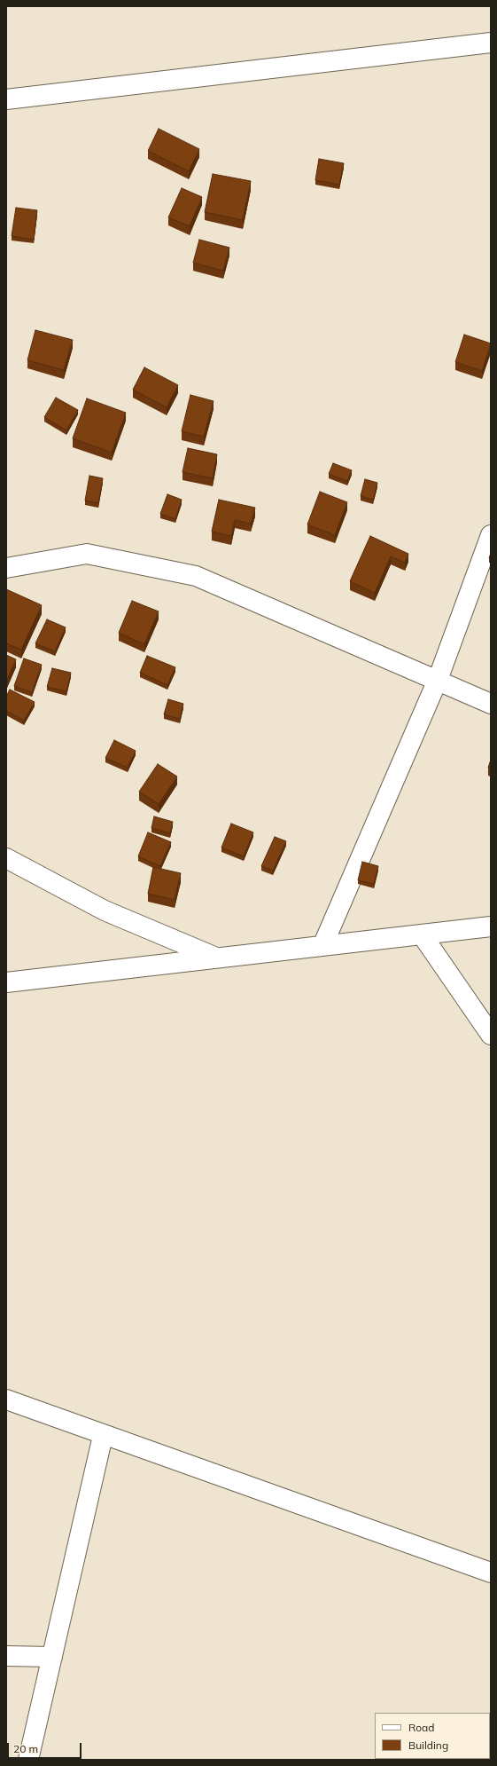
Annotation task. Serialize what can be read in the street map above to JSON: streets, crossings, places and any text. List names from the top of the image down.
{
  "legend": ["Road", "Building"],
  "scale_bar": "20 m"
}
